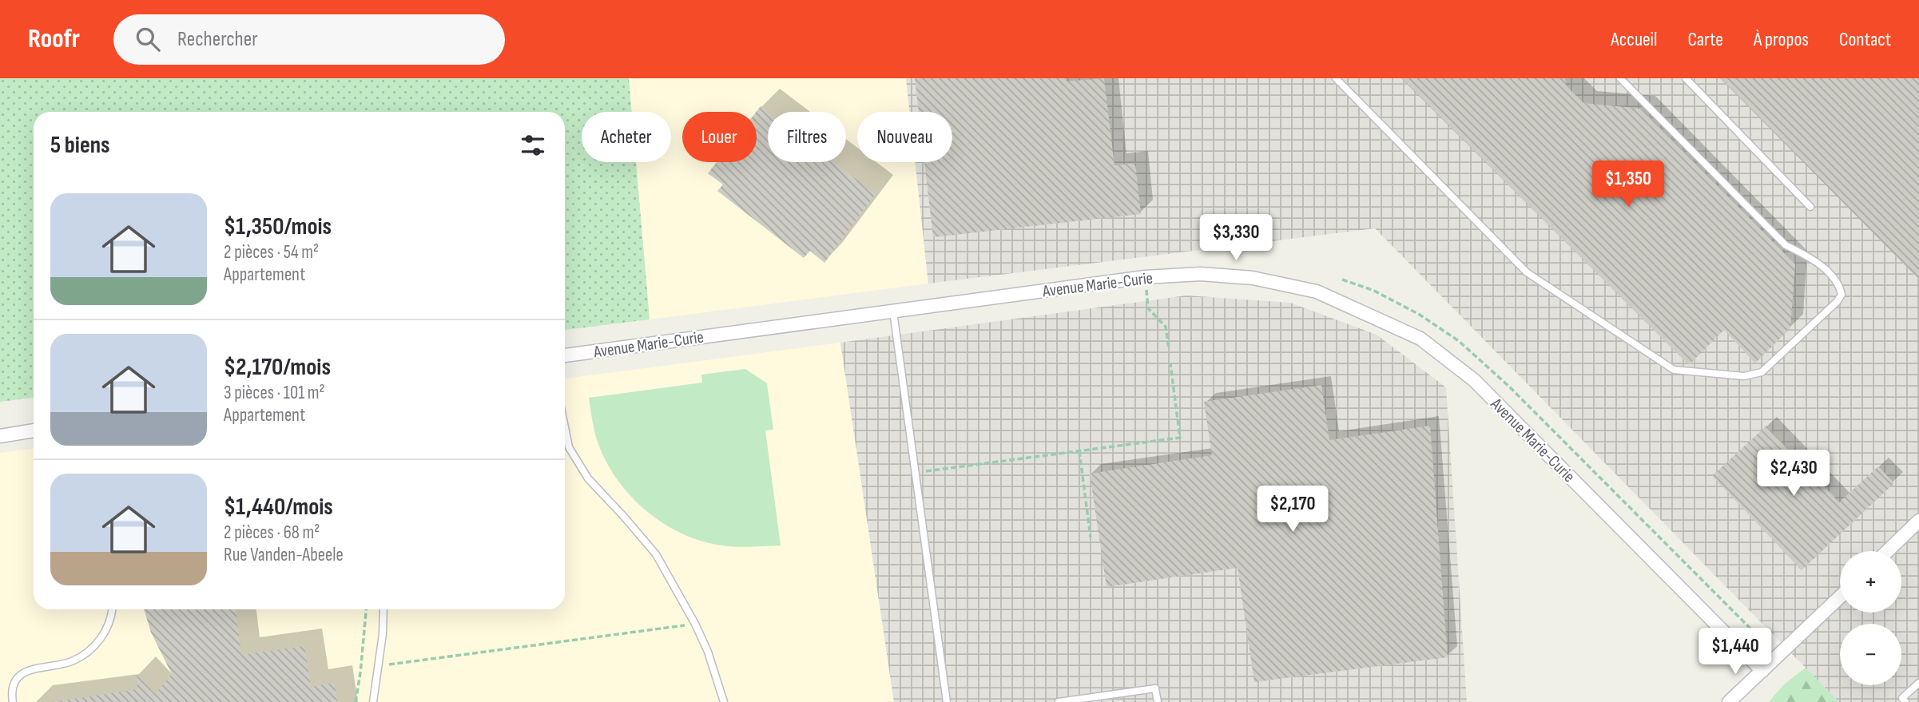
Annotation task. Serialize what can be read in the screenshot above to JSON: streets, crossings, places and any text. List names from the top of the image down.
{
  "streets": {
    "street": ["Avenue Marie-Curie"]
  },
  "page": {
    "header": "Roofr",
    "search": "Rechercher",
    "nav": [
      "Accueil",
      "Carte",
      "À propos",
      "Contact"
    ],
    "chip": [
      "Acheter",
      "Louer",
      "Filtres",
      "Nouveau"
    ],
    "heading": "5 biens",
    "price": [
      "$1,350",
      "$3,330",
      "$2,430",
      "$2,170",
      "$1,440"
    ],
    "list": [
      {
        "name": "$1,350/mois",
        "note": "2 pièces · 54 m² · Appartement"
      },
      {
        "name": "$2,170/mois",
        "note": "3 pièces · 101 m² · Appartement"
      },
      {
        "name": "$1,440/mois",
        "note": "2 pièces · 68 m² · Rue Vanden-Abeele"
      }
    ],
    "map_buttons": ["+", "−"]
  }
}
